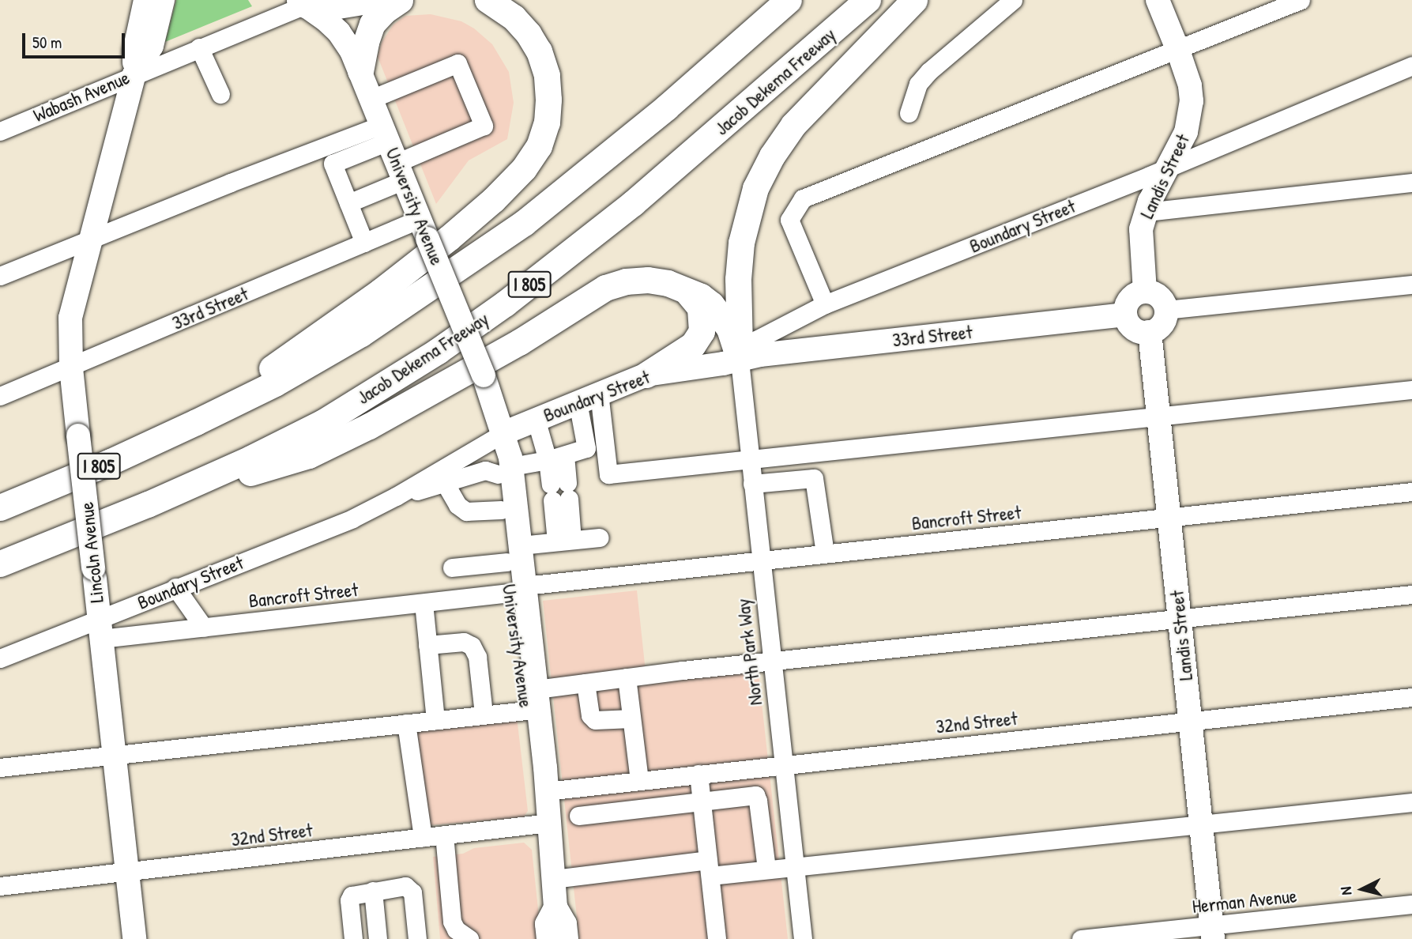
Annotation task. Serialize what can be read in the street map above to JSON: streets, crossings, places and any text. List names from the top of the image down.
{
  "streets": {
    "highway": ["Jacob Dekema Freeway", "I 805"],
    "main road": [
      "Landis Street",
      "University Avenue",
      "Boundary Street",
      "33rd Street",
      "Lincoln Avenue"
    ],
    "street": [
      "Wabash Avenue",
      "Bancroft Street",
      "North Park Way",
      "32nd Street",
      "Herman Avenue"
    ]
  },
  "crossings": [
    ["Wabash Avenue", "University Avenue"],
    ["Wabash Avenue", "Lincoln Avenue"],
    ["Landis Street", "Boundary Street"],
    ["Landis Street", "33rd Street"],
    ["Landis Street", "Bancroft Street"],
    ["Landis Street", "32nd Street"],
    ["Landis Street", "Herman Avenue"],
    ["University Avenue", "Boundary Street"],
    ["University Avenue", "33rd Street"],
    ["University Avenue", "Bancroft Street"],
    ["University Avenue", "32nd Street"],
    ["Boundary Street", "33rd Street"],
    ["Boundary Street", "Bancroft Street"],
    ["Boundary Street", "Lincoln Avenue"],
    ["Boundary Street", "North Park Way"],
    ["33rd Street", "Lincoln Avenue"],
    ["33rd Street", "North Park Way"],
    ["Bancroft Street", "Lincoln Avenue"],
    ["Bancroft Street", "North Park Way"],
    ["Lincoln Avenue", "32nd Street"],
    ["North Park Way", "32nd Street"]
  ],
  "scale_bar": "50 m",
  "north": "left"
}
